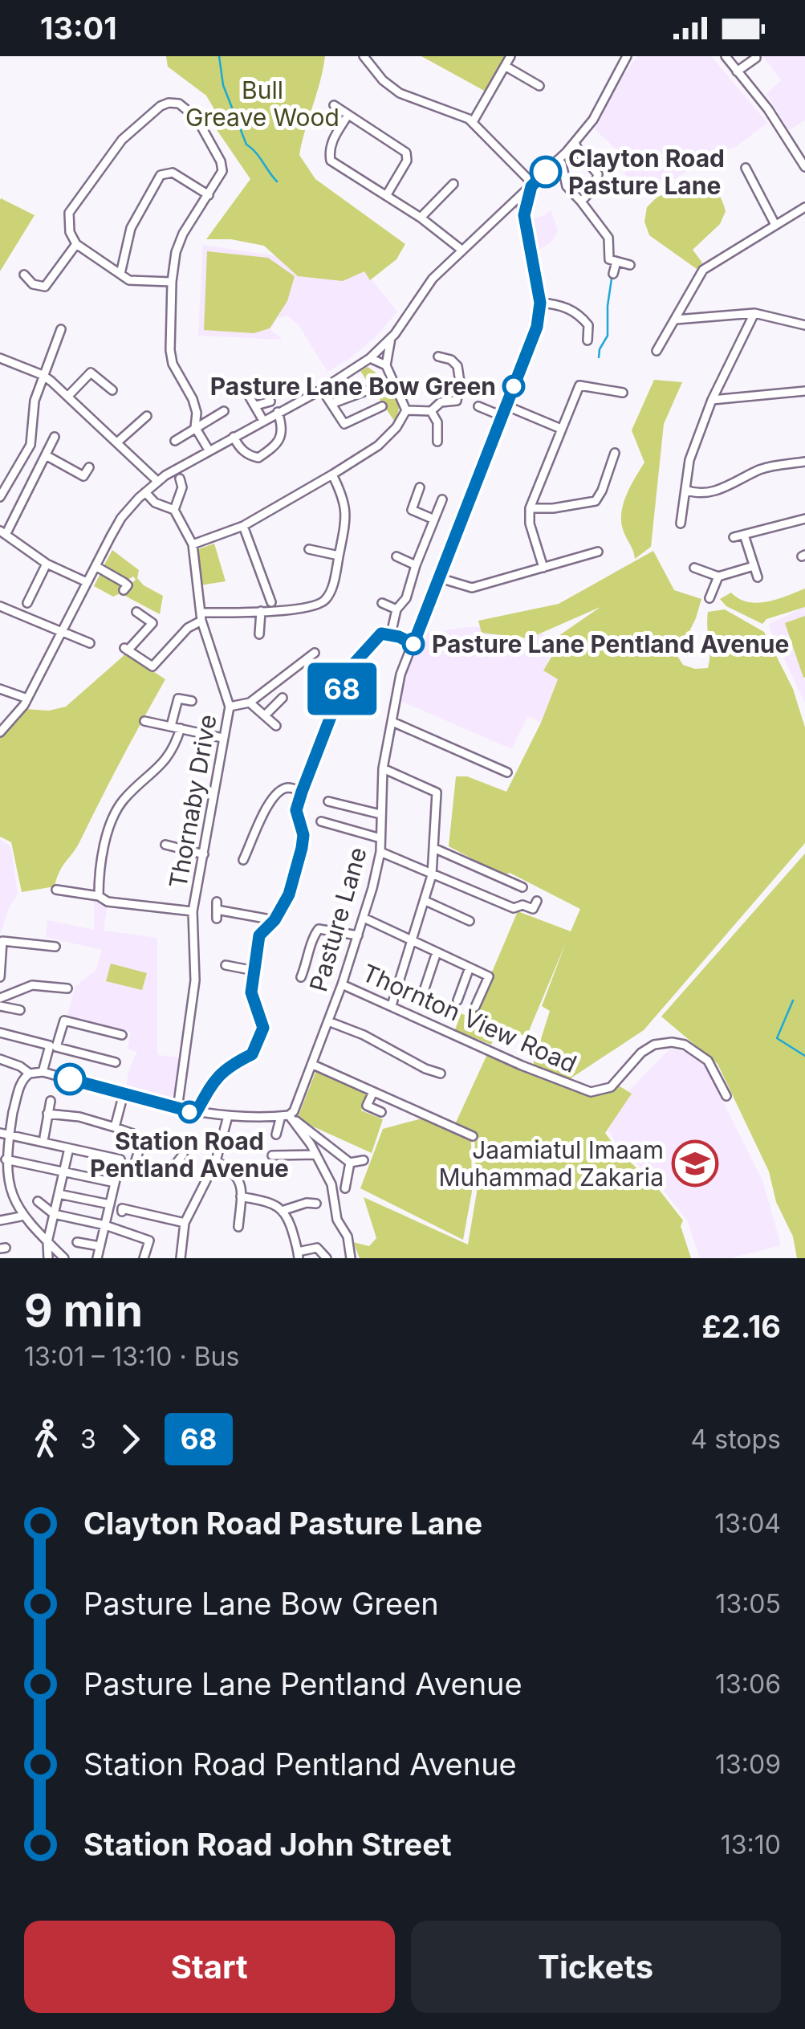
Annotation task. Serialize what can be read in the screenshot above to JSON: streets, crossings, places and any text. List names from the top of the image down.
{
  "streets": {
    "street": ["Thornaby Drive", "Pasture Lane", "Thornton View Road"]
  },
  "crossings": [
    ["Pasture Lane", "Thornton View Road"]
  ],
  "parks": ["Bull Greave Wood"],
  "places": {
    "other": [
      "Clayton Road Pasture Lane",
      "Pasture Lane Bow Green",
      "Pasture Lane Pentland Avenue",
      "Station Road Pentland Avenue"
    ],
    "school or university": ["Jaamiatul Imaam Muhammad Zakaria"]
  },
  "lines": ["bus line 68"],
  "page": {
    "status": "13:01",
    "on_map": "68",
    "heading": ["9 min", "13:01 – 13:10 · Bus", "£2.16"],
    "legs": ["3", "68", "4 stops"],
    "list": [
      {
        "name": "Clayton Road Pasture Lane",
        "value": "13:04"
      },
      {
        "name": "Pasture Lane Bow Green",
        "value": "13:05"
      },
      {
        "name": "Pasture Lane Pentland Avenue",
        "value": "13:06"
      },
      {
        "name": "Station Road Pentland Avenue",
        "value": "13:09"
      },
      {
        "name": "Station Road John Street",
        "value": "13:10"
      }
    ],
    "buttons": ["Start", "Tickets"]
  }
}
